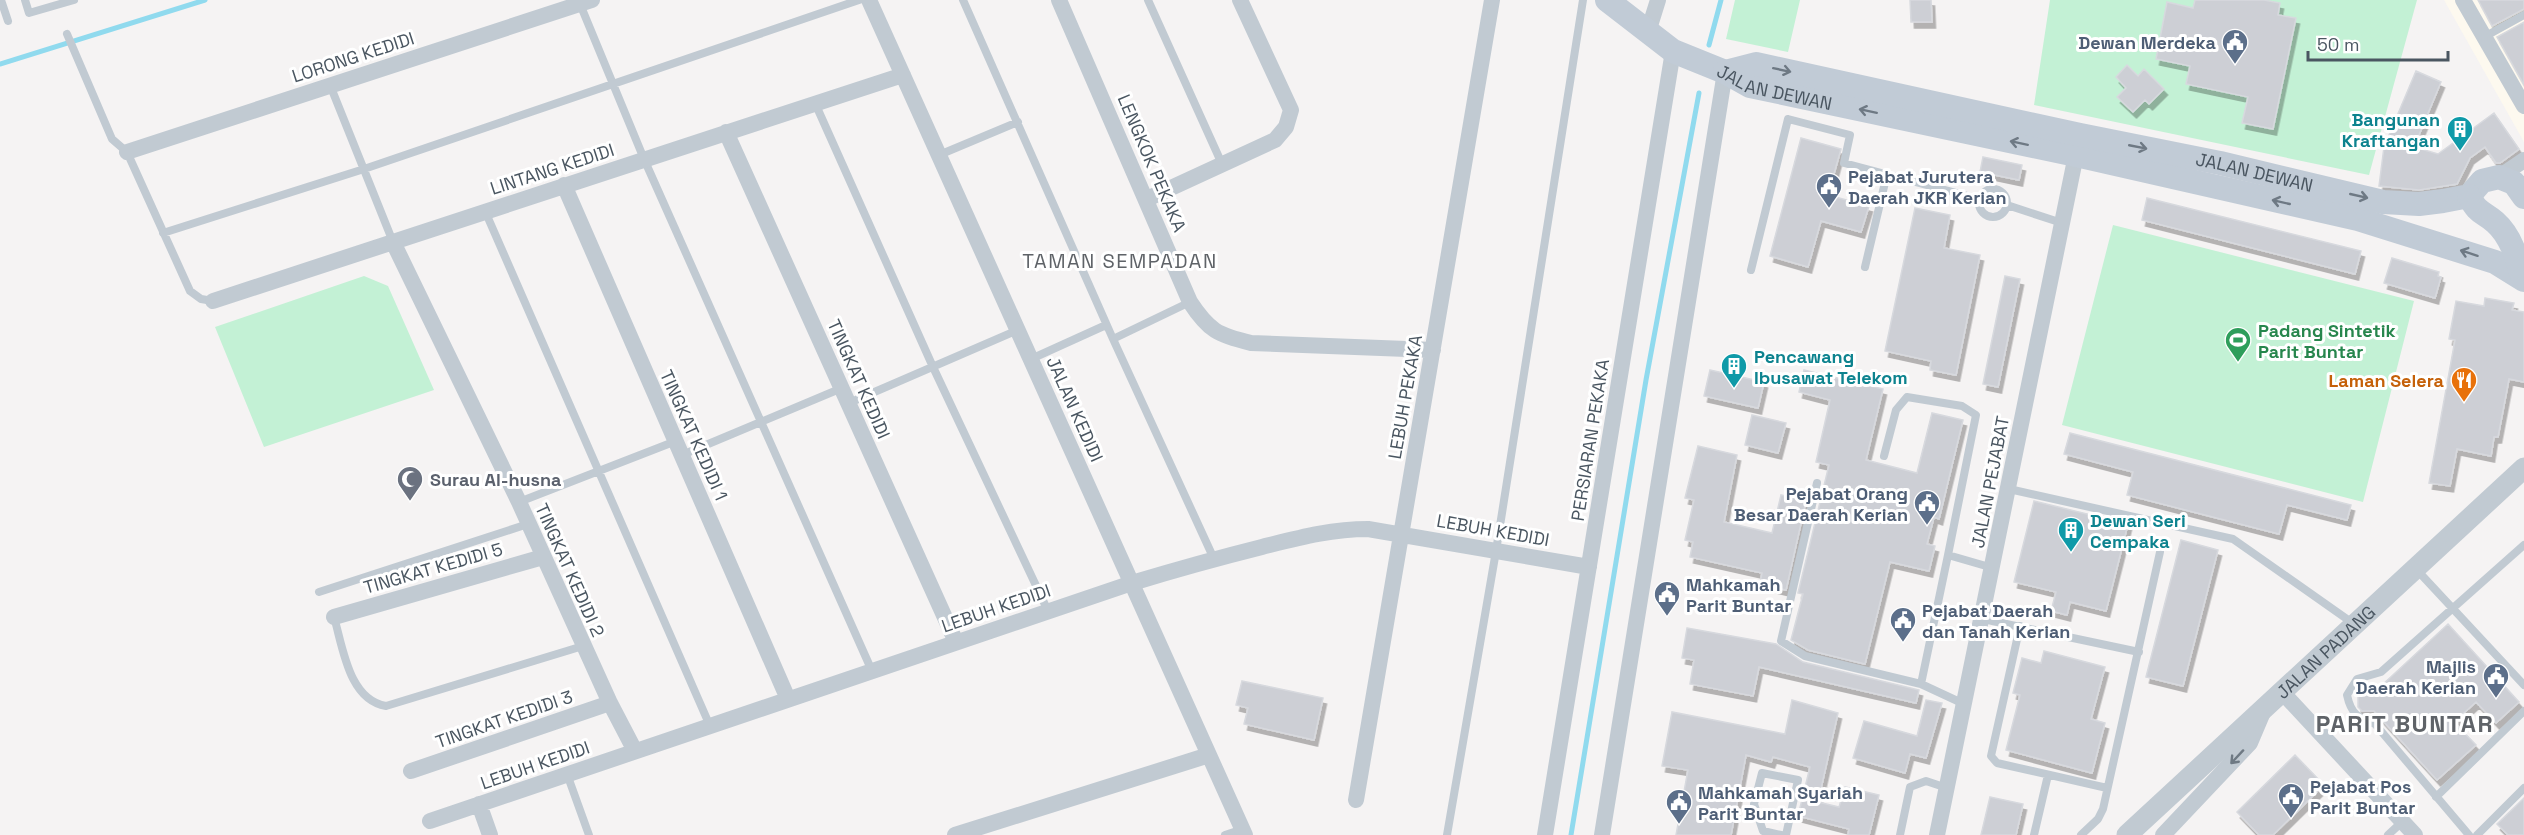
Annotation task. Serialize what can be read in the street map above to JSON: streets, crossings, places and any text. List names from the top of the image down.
{
  "streets": {
    "main road": ["JALAN DEWAN"],
    "street": [
      "LORONG KEDIDI",
      "LENGKOK PEKAKA",
      "LINTANG KEDIDI",
      "TINGKAT KEDIDI",
      "LEBUH PEKAKA",
      "JALAN KEDIDI",
      "TINGKAT KEDIDI 1",
      "PERSIARAN PEKAKA",
      "JALAN PEJABAT",
      "LEBUH KEDIDI",
      "TINGKAT KEDIDI 5",
      "TINGKAT KEDIDI 2",
      "JALAN PADANG",
      "TINGKAT KEDIDI 3"
    ]
  },
  "crossings": [
    ["JALAN DEWAN", "JALAN PEJABAT"],
    ["LENGKOK PEKAKA", "LEBUH PEKAKA"],
    ["LINTANG KEDIDI", "TINGKAT KEDIDI"],
    ["LINTANG KEDIDI", "JALAN KEDIDI"],
    ["LINTANG KEDIDI", "TINGKAT KEDIDI 1"],
    ["LINTANG KEDIDI", "TINGKAT KEDIDI 2"],
    ["TINGKAT KEDIDI", "LEBUH KEDIDI"],
    ["LEBUH PEKAKA", "LEBUH KEDIDI"],
    ["JALAN KEDIDI", "LEBUH KEDIDI"],
    ["TINGKAT KEDIDI 1", "LEBUH KEDIDI"],
    ["PERSIARAN PEKAKA", "LEBUH KEDIDI"],
    ["LEBUH KEDIDI", "TINGKAT KEDIDI 2"],
    ["TINGKAT KEDIDI 5", "TINGKAT KEDIDI 2"],
    ["TINGKAT KEDIDI 2", "TINGKAT KEDIDI 3"]
  ],
  "districts": ["TAMAN SEMPADAN", "PARIT BUNTAR"],
  "places": {
    "public building": [
      "Dewan Merdeka",
      "Pejabat Jurutera Daerah JKR Kerian",
      "Pejabat Orang Besar Daerah Kerian",
      "Mahkamah Parit Buntar",
      "Pejabat Daerah dan Tanah Kerian",
      "Majlis Daerah Kerian",
      "Pejabat Pos Parit Buntar",
      "Mahkamah Syariah Parit Buntar"
    ],
    "building": ["Bangunan Kraftangan", "Pencawang Ibusawat Telekom", "Dewan Seri Cempaka"],
    "sports": ["Padang Sintetik Parit Buntar"],
    "restaurant": ["Laman Selera"],
    "mosque": ["Surau Al-husna"]
  },
  "scale_bar": "50 m"
}
